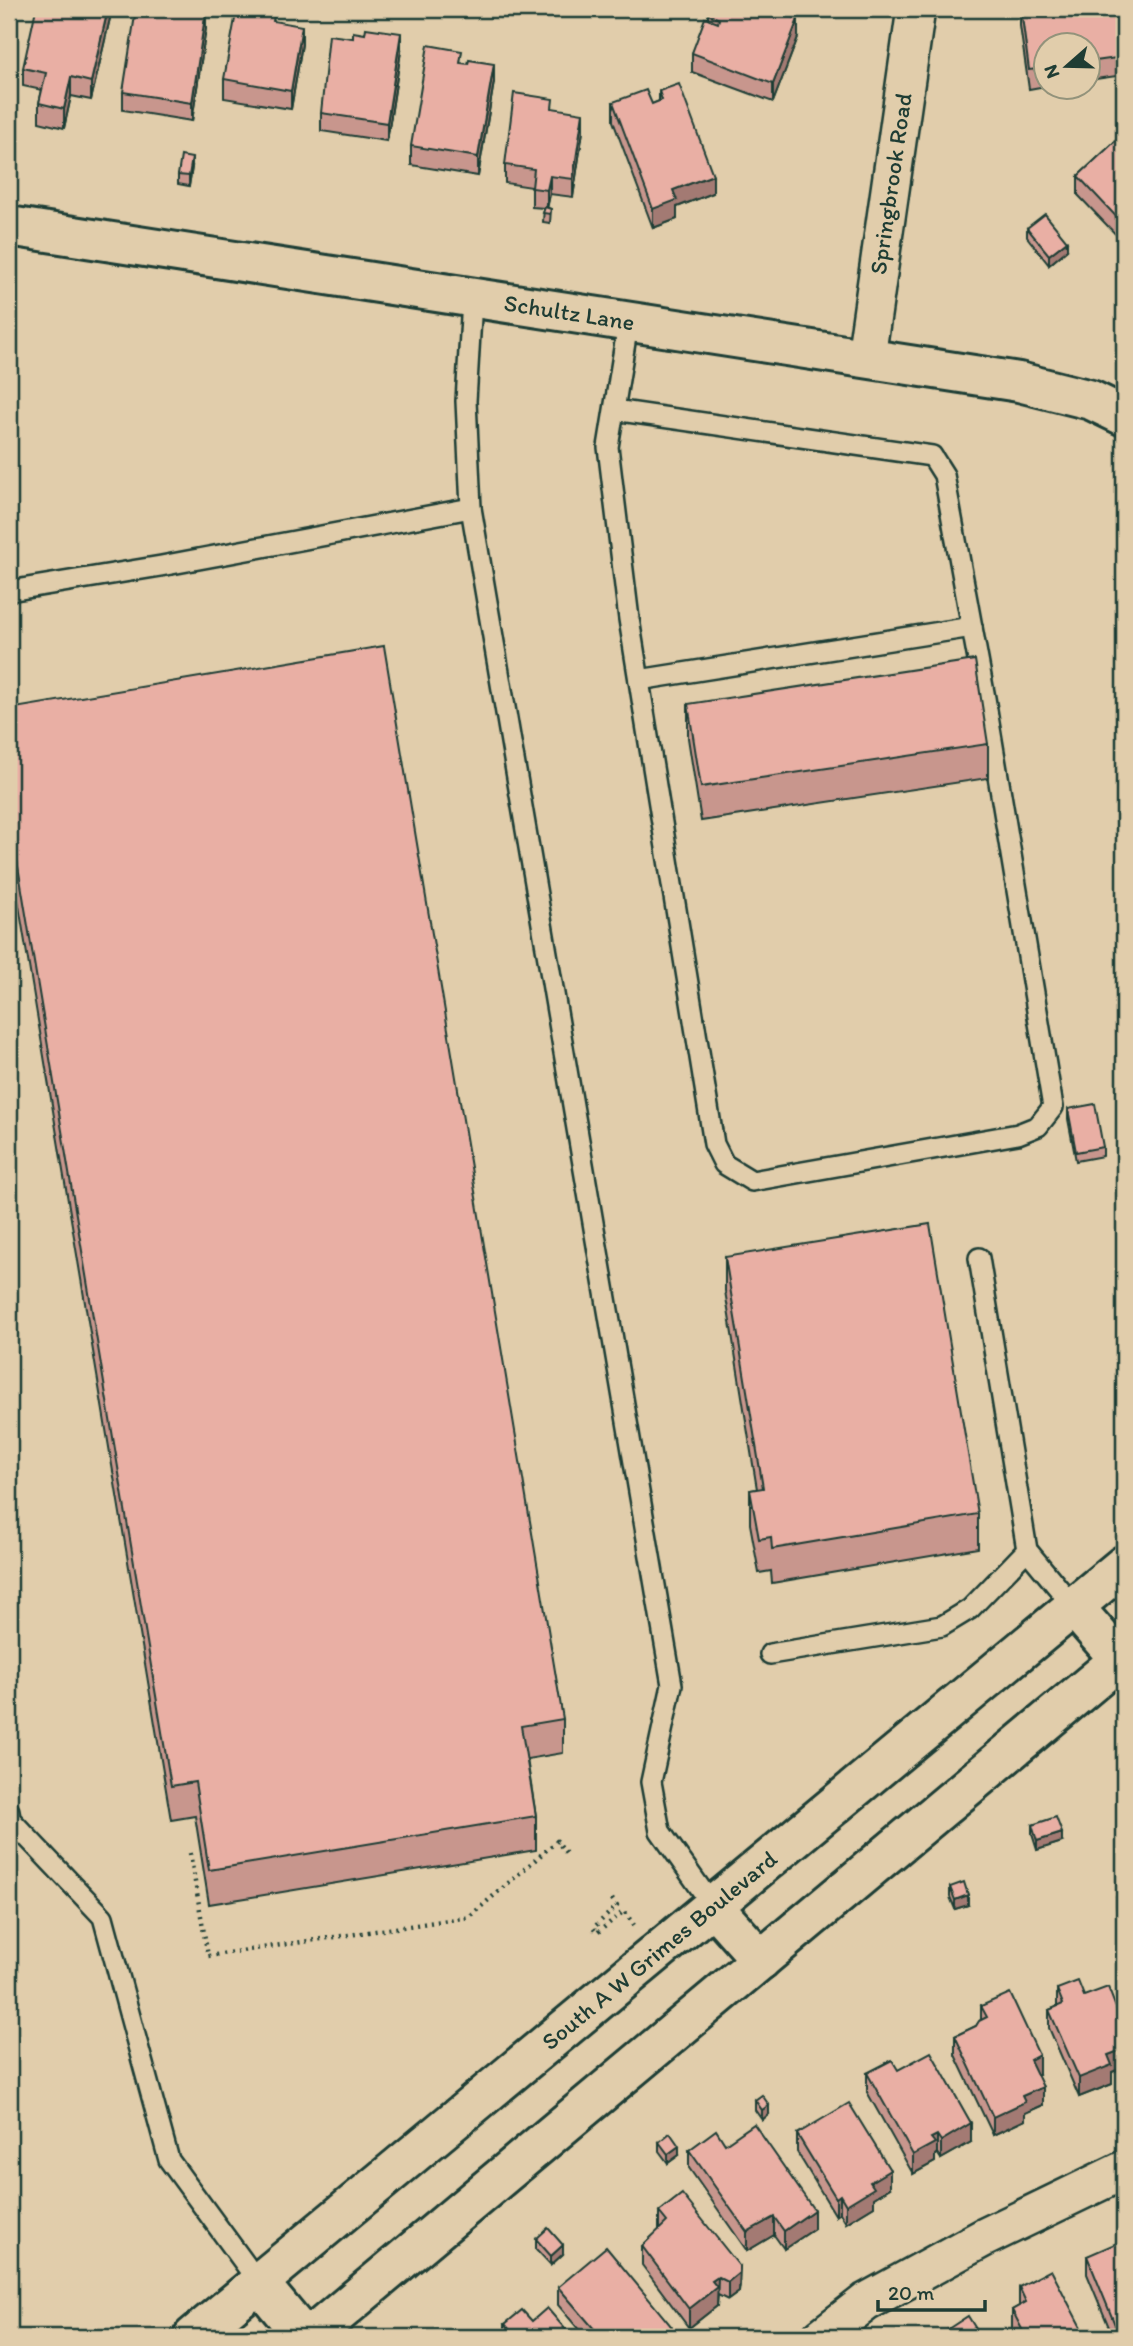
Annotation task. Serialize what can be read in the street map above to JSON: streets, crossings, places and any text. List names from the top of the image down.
{
  "streets": {
    "main road": ["Schultz Lane", "South A W Grimes Boulevard"],
    "street": ["Springbrook Road"]
  },
  "crossings": [
    ["Springbrook Road", "Schultz Lane"]
  ],
  "scale_bar": "20 m",
  "north": "left"
}
